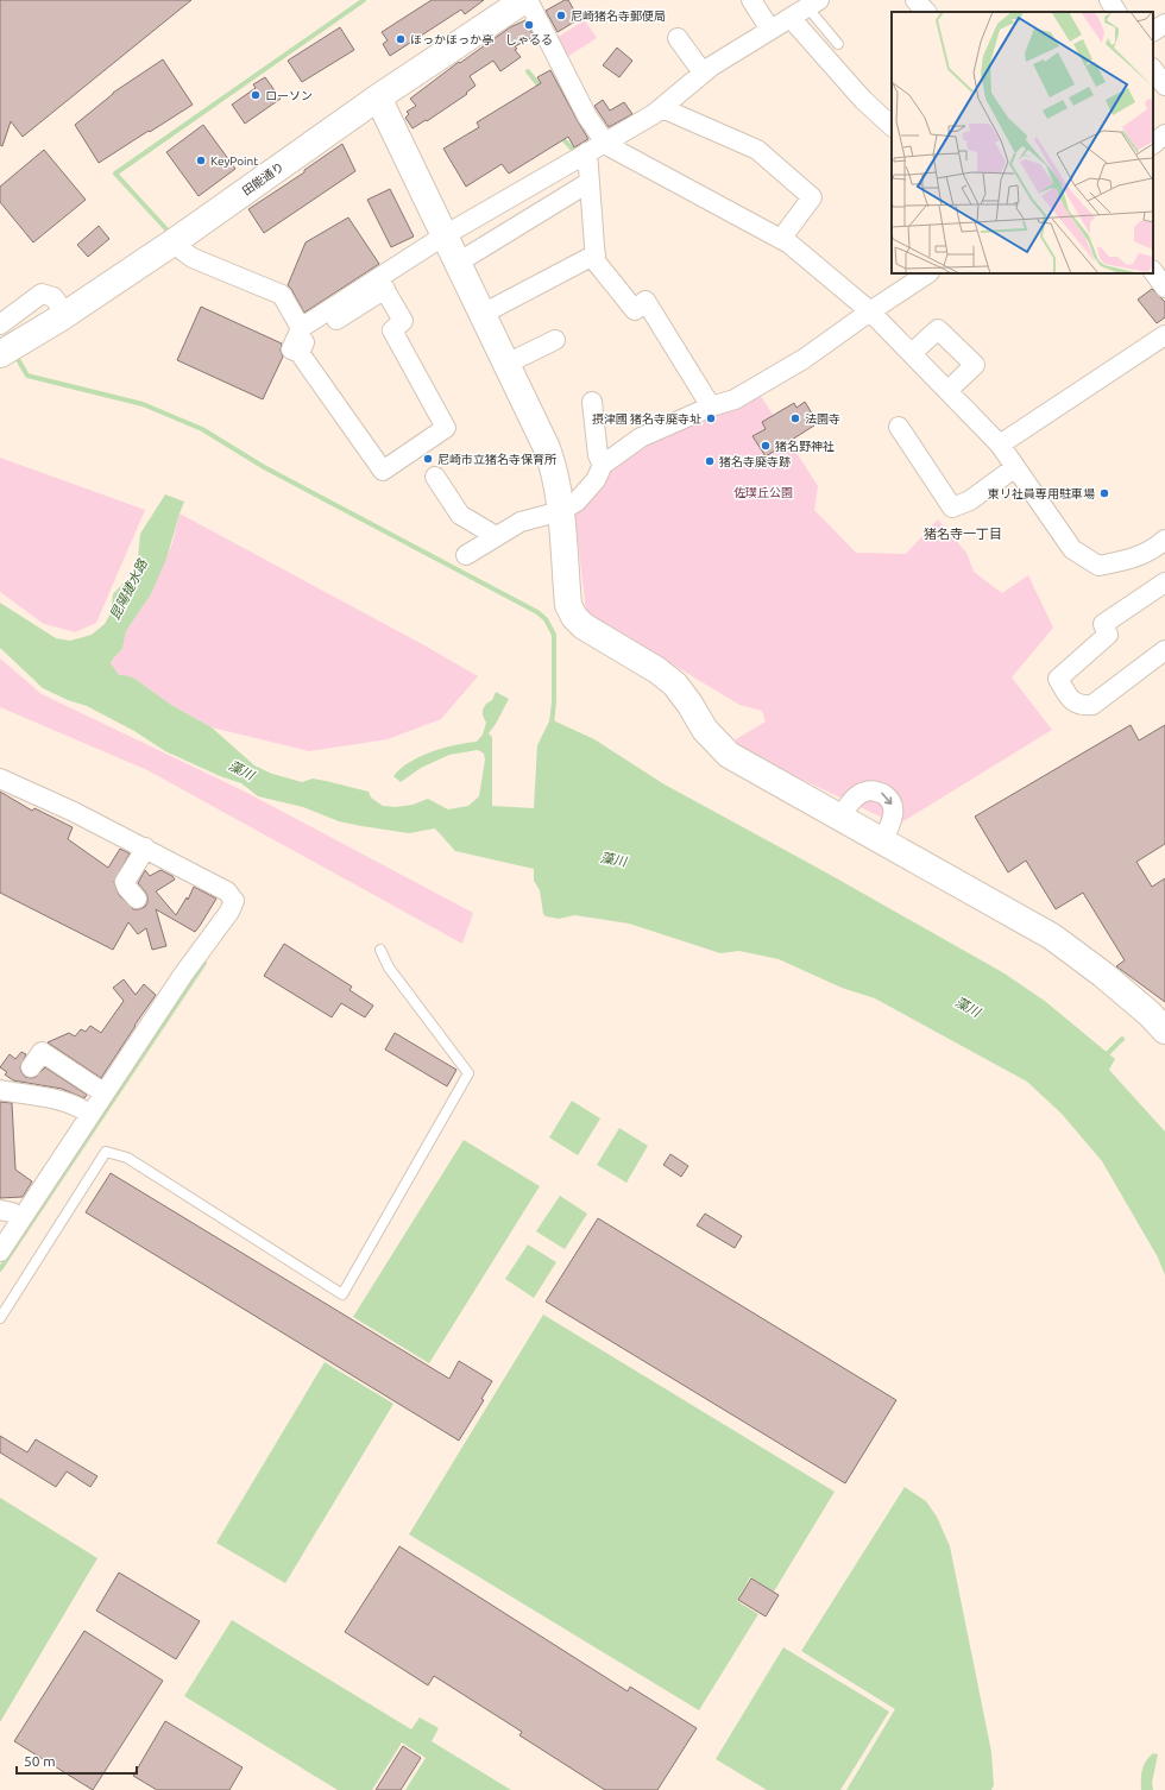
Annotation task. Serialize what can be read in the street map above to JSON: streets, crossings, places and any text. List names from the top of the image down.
{
  "streets": {
    "street": ["田能通り"]
  },
  "districts": ["猪名寺一丁目"],
  "water": ["昆陽捷水路", "藻川"],
  "parks": ["佐璞丘公園"],
  "places": [
    "尼崎猪名寺郵便局",
    "しゃるる",
    "ほっかほっか亭",
    "ローソン",
    "KeyPoint",
    "摂津國 猪名寺廃寺址",
    "法園寺",
    "猪名野神社",
    "尼崎市立猪名寺保育所",
    "猪名寺廃寺跡",
    "東リ社員専用駐車場"
  ],
  "scale_bar": "50 m"
}
